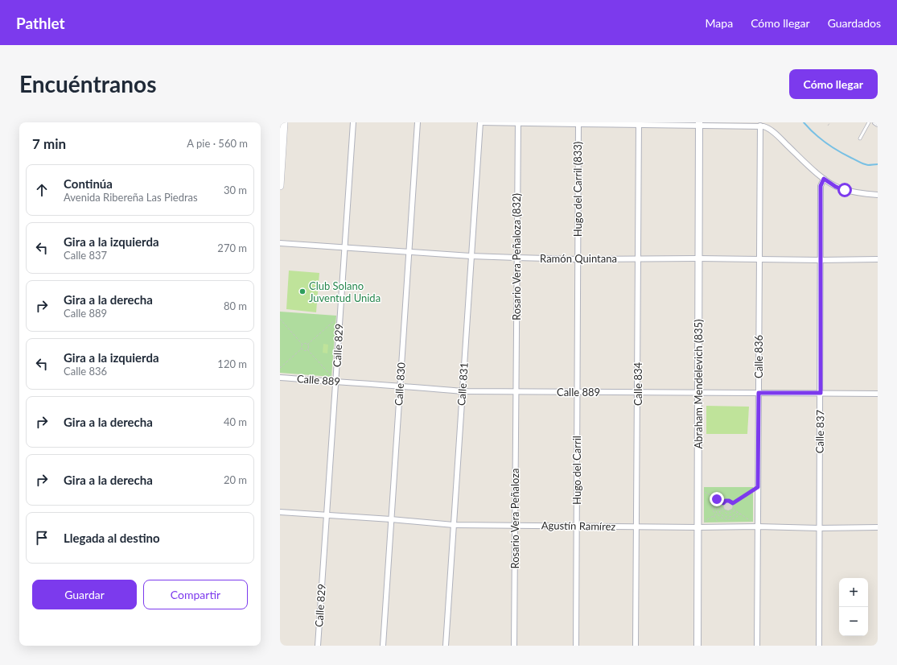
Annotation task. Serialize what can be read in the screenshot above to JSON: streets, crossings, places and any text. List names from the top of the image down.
{
  "streets": {
    "street": [
      "Hugo del Carril (833)",
      "Rosario Vera Peñaloza (832)",
      "Ramón Quintana",
      "Calle 829",
      "Calle 836",
      "Calle 889",
      "Calle 830",
      "Calle 831",
      "Calle 834",
      "Abraham Mendelevich (835)",
      "Calle 837",
      "Hugo del Carril",
      "Rosario Vera Peñaloza",
      "Agustín Ramírez"
    ]
  },
  "crossings": [
    ["Hugo del Carril (833)", "Ramón Quintana"],
    ["Hugo del Carril (833)", "Calle 889"],
    ["Hugo del Carril (833)", "Hugo del Carril"],
    ["Rosario Vera Peñaloza (832)", "Ramón Quintana"],
    ["Rosario Vera Peñaloza (832)", "Calle 889"],
    ["Rosario Vera Peñaloza (832)", "Rosario Vera Peñaloza"],
    ["Ramón Quintana", "Calle 829"],
    ["Ramón Quintana", "Calle 836"],
    ["Ramón Quintana", "Calle 830"],
    ["Ramón Quintana", "Calle 831"],
    ["Ramón Quintana", "Calle 834"],
    ["Ramón Quintana", "Abraham Mendelevich (835)"],
    ["Ramón Quintana", "Calle 837"],
    ["Calle 829", "Calle 889"],
    ["Calle 829", "Agustín Ramírez"],
    ["Calle 836", "Calle 889"],
    ["Calle 836", "Agustín Ramírez"],
    ["Calle 889", "Calle 830"],
    ["Calle 889", "Calle 831"],
    ["Calle 889", "Calle 834"],
    ["Calle 889", "Abraham Mendelevich (835)"],
    ["Calle 889", "Calle 837"],
    ["Calle 889", "Hugo del Carril"],
    ["Calle 889", "Rosario Vera Peñaloza"],
    ["Calle 830", "Agustín Ramírez"],
    ["Calle 831", "Agustín Ramírez"],
    ["Calle 834", "Agustín Ramírez"],
    ["Abraham Mendelevich (835)", "Agustín Ramírez"],
    ["Calle 837", "Agustín Ramírez"],
    ["Hugo del Carril", "Agustín Ramírez"],
    ["Rosario Vera Peñaloza", "Agustín Ramírez"]
  ],
  "places": ["Club Solano Juventud Unida"],
  "page": {
    "header": "Pathlet",
    "nav": ["Mapa", "Cómo llegar", "Guardados"],
    "buttons": [
      "Cómo llegar",
      ["Guardar", "Compartir"]
    ],
    "title": "Encuéntranos",
    "heading": ["7 min", "A pie · 560 m"],
    "list": [
      ["Continúa", "Avenida Ribereña Las Piedras", "30 m"],
      ["Gira a la izquierda", "Calle 837", "270 m"],
      ["Gira a la derecha", "Calle 889", "80 m"],
      ["Gira a la izquierda", "Calle 836", "120 m"],
      ["Gira a la derecha", "40 m"],
      ["Gira a la derecha", "20 m"],
      "Llegada al destino"
    ],
    "map_buttons": ["+", "−"]
  }
}
